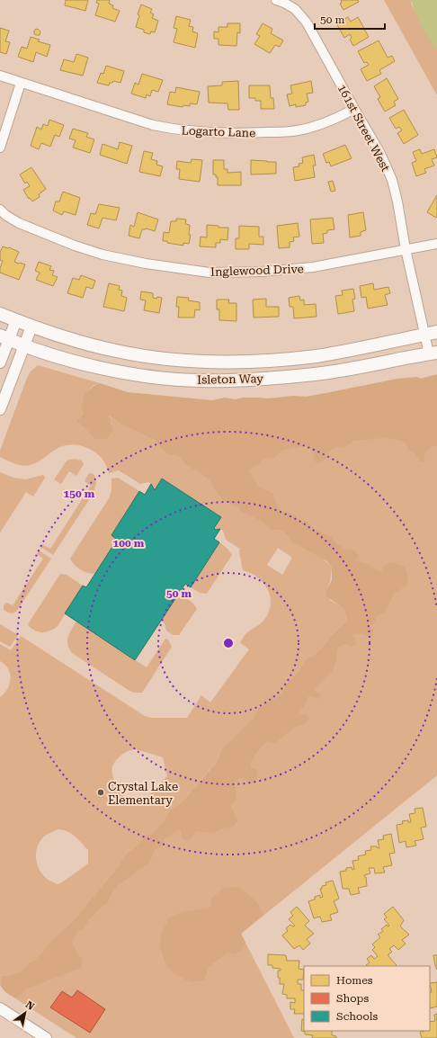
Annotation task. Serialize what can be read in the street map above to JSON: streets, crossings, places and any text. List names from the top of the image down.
{
  "streets": {
    "main road": ["Isleton Way"],
    "street": ["161st Street West", "Logarto Lane", "Inglewood Drive"]
  },
  "crossings": [
    ["161st Street West", "Logarto Lane"],
    ["161st Street West", "Inglewood Drive"],
    ["161st Street West", "Isleton Way"]
  ],
  "places": ["Crystal Lake Elementary"],
  "legend": ["Homes", "Shops", "Schools"],
  "scale_bar": "50 m",
  "north": "top right",
  "rings": ["150 m", "100 m", "50 m"]
}
